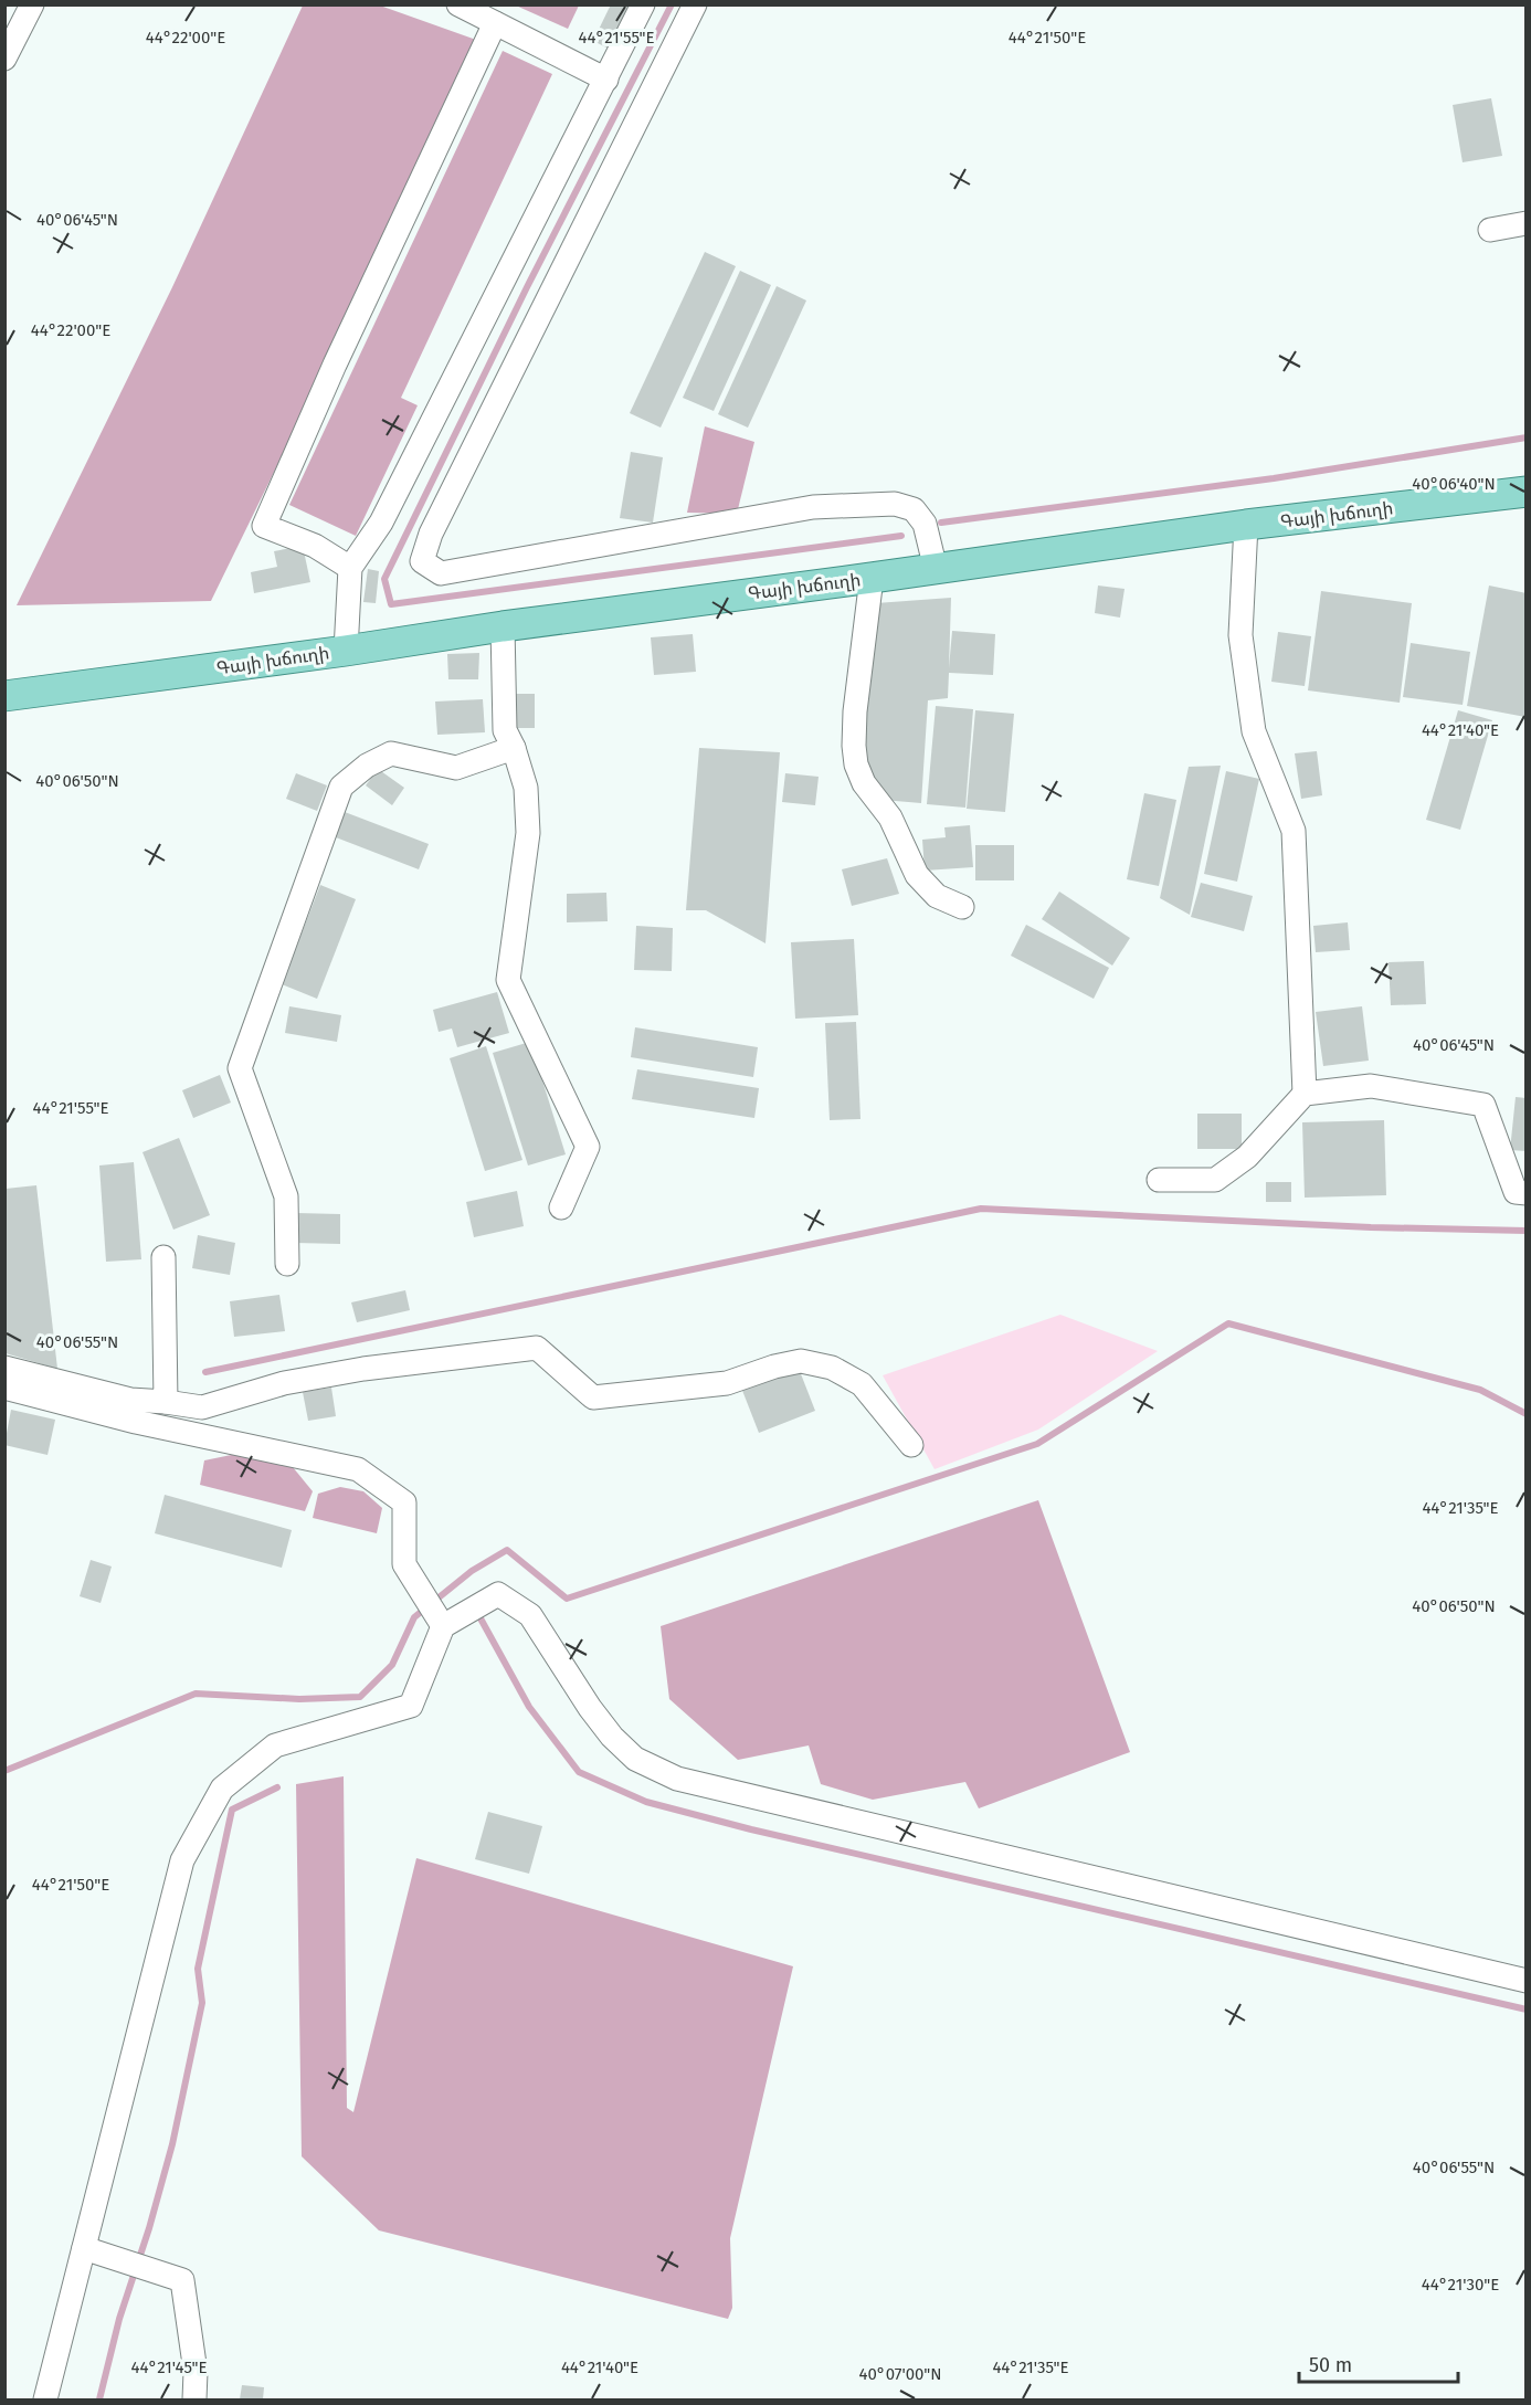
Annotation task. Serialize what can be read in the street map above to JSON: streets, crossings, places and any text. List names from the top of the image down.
{
  "streets": {
    "main road": ["Գայի խճուղի"]
  },
  "scale_bar": "50 m",
  "coordinates": [
    "44°22'00\"E",
    "44°21'55\"E",
    "44°21'50\"E",
    "40°06'45\"N",
    "40°06'40\"N",
    "44°21'40\"E",
    "40°06'50\"N",
    "40°06'55\"N",
    "44°21'35\"E",
    "44°21'30\"E",
    "44°21'45\"E",
    "40°07'00\"N"
  ]
}
